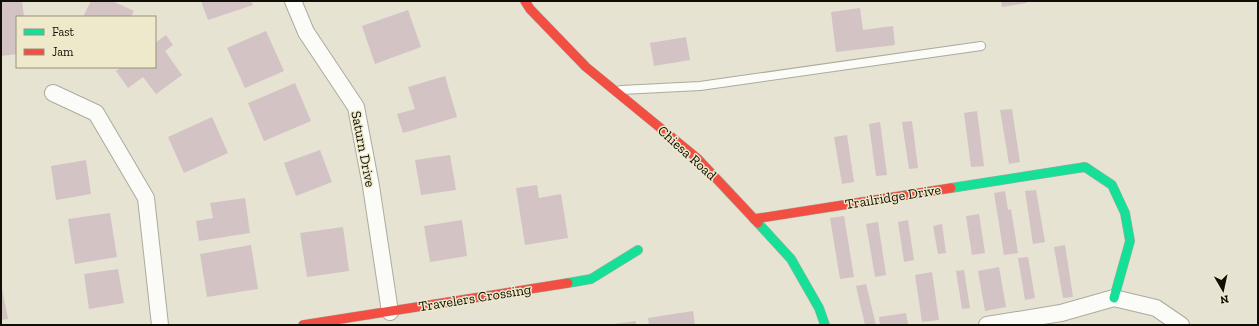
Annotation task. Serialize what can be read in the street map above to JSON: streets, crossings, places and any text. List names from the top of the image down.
{
  "streets": {
    "street": [
      "Saturn Drive",
      "Chiesa Road",
      "Trailridge Drive",
      "Travelers Crossing"
    ]
  },
  "crossings": [
    ["Saturn Drive", "Travelers Crossing"],
    ["Chiesa Road", "Trailridge Drive"]
  ],
  "legend": ["Fast", "Jam"],
  "north": "bottom"
}
